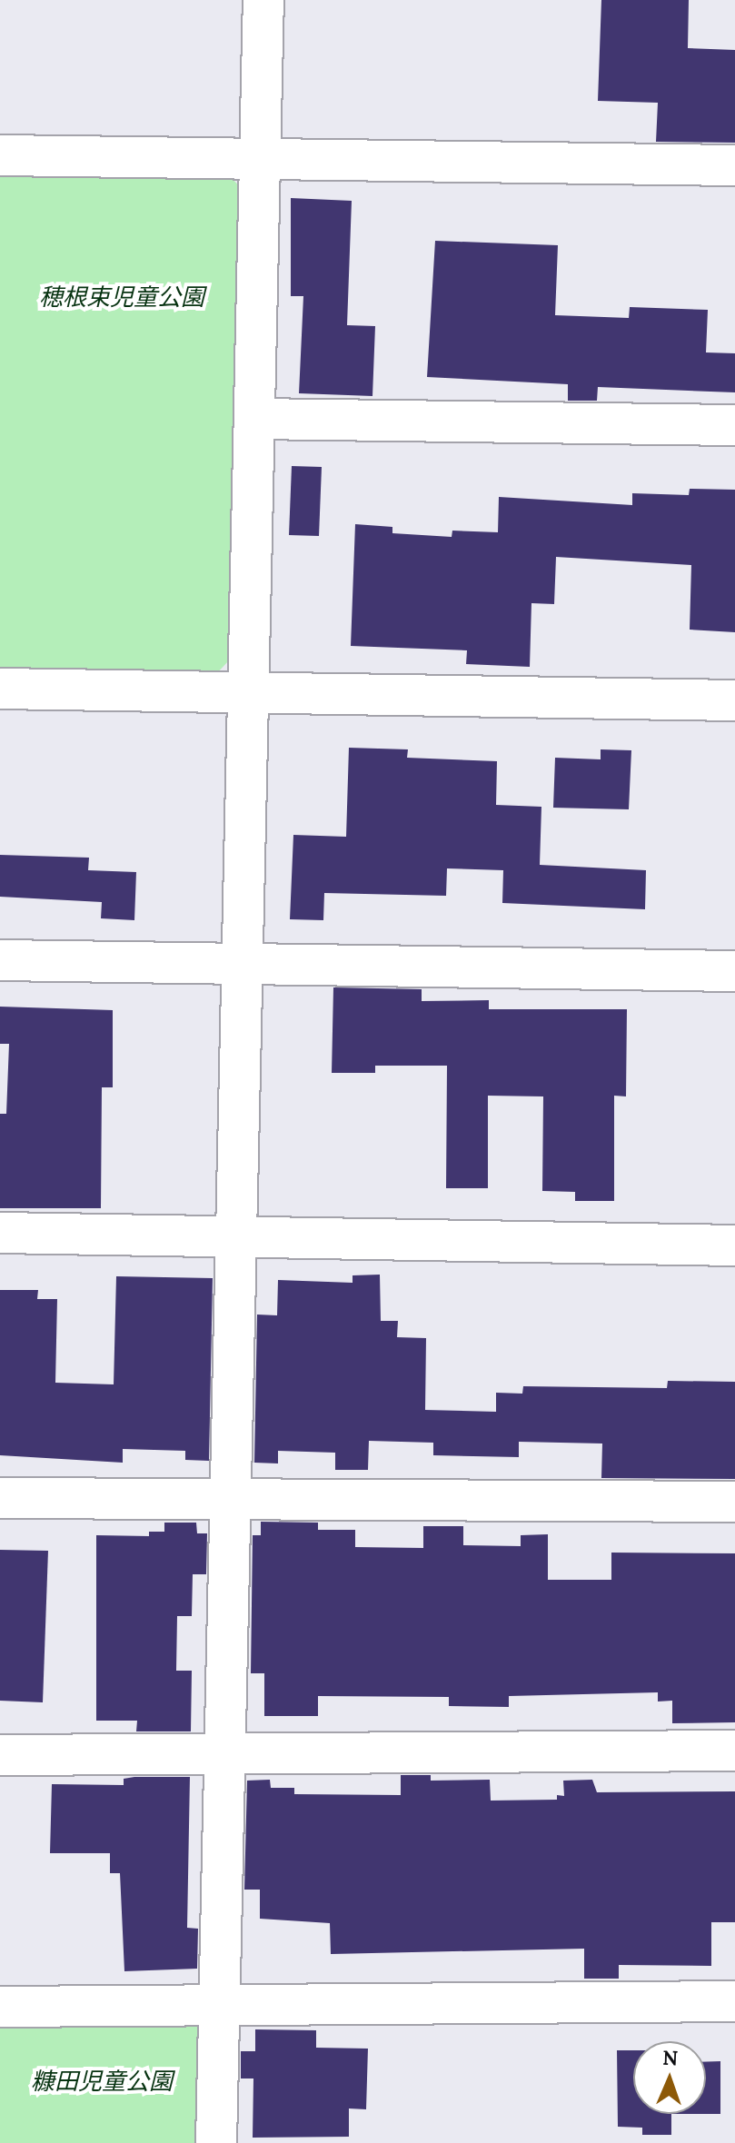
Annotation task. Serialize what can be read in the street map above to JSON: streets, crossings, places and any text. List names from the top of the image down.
{
  "parks": ["穂根束児童公園", "糠田児童公園"],
  "north": "top"
}
